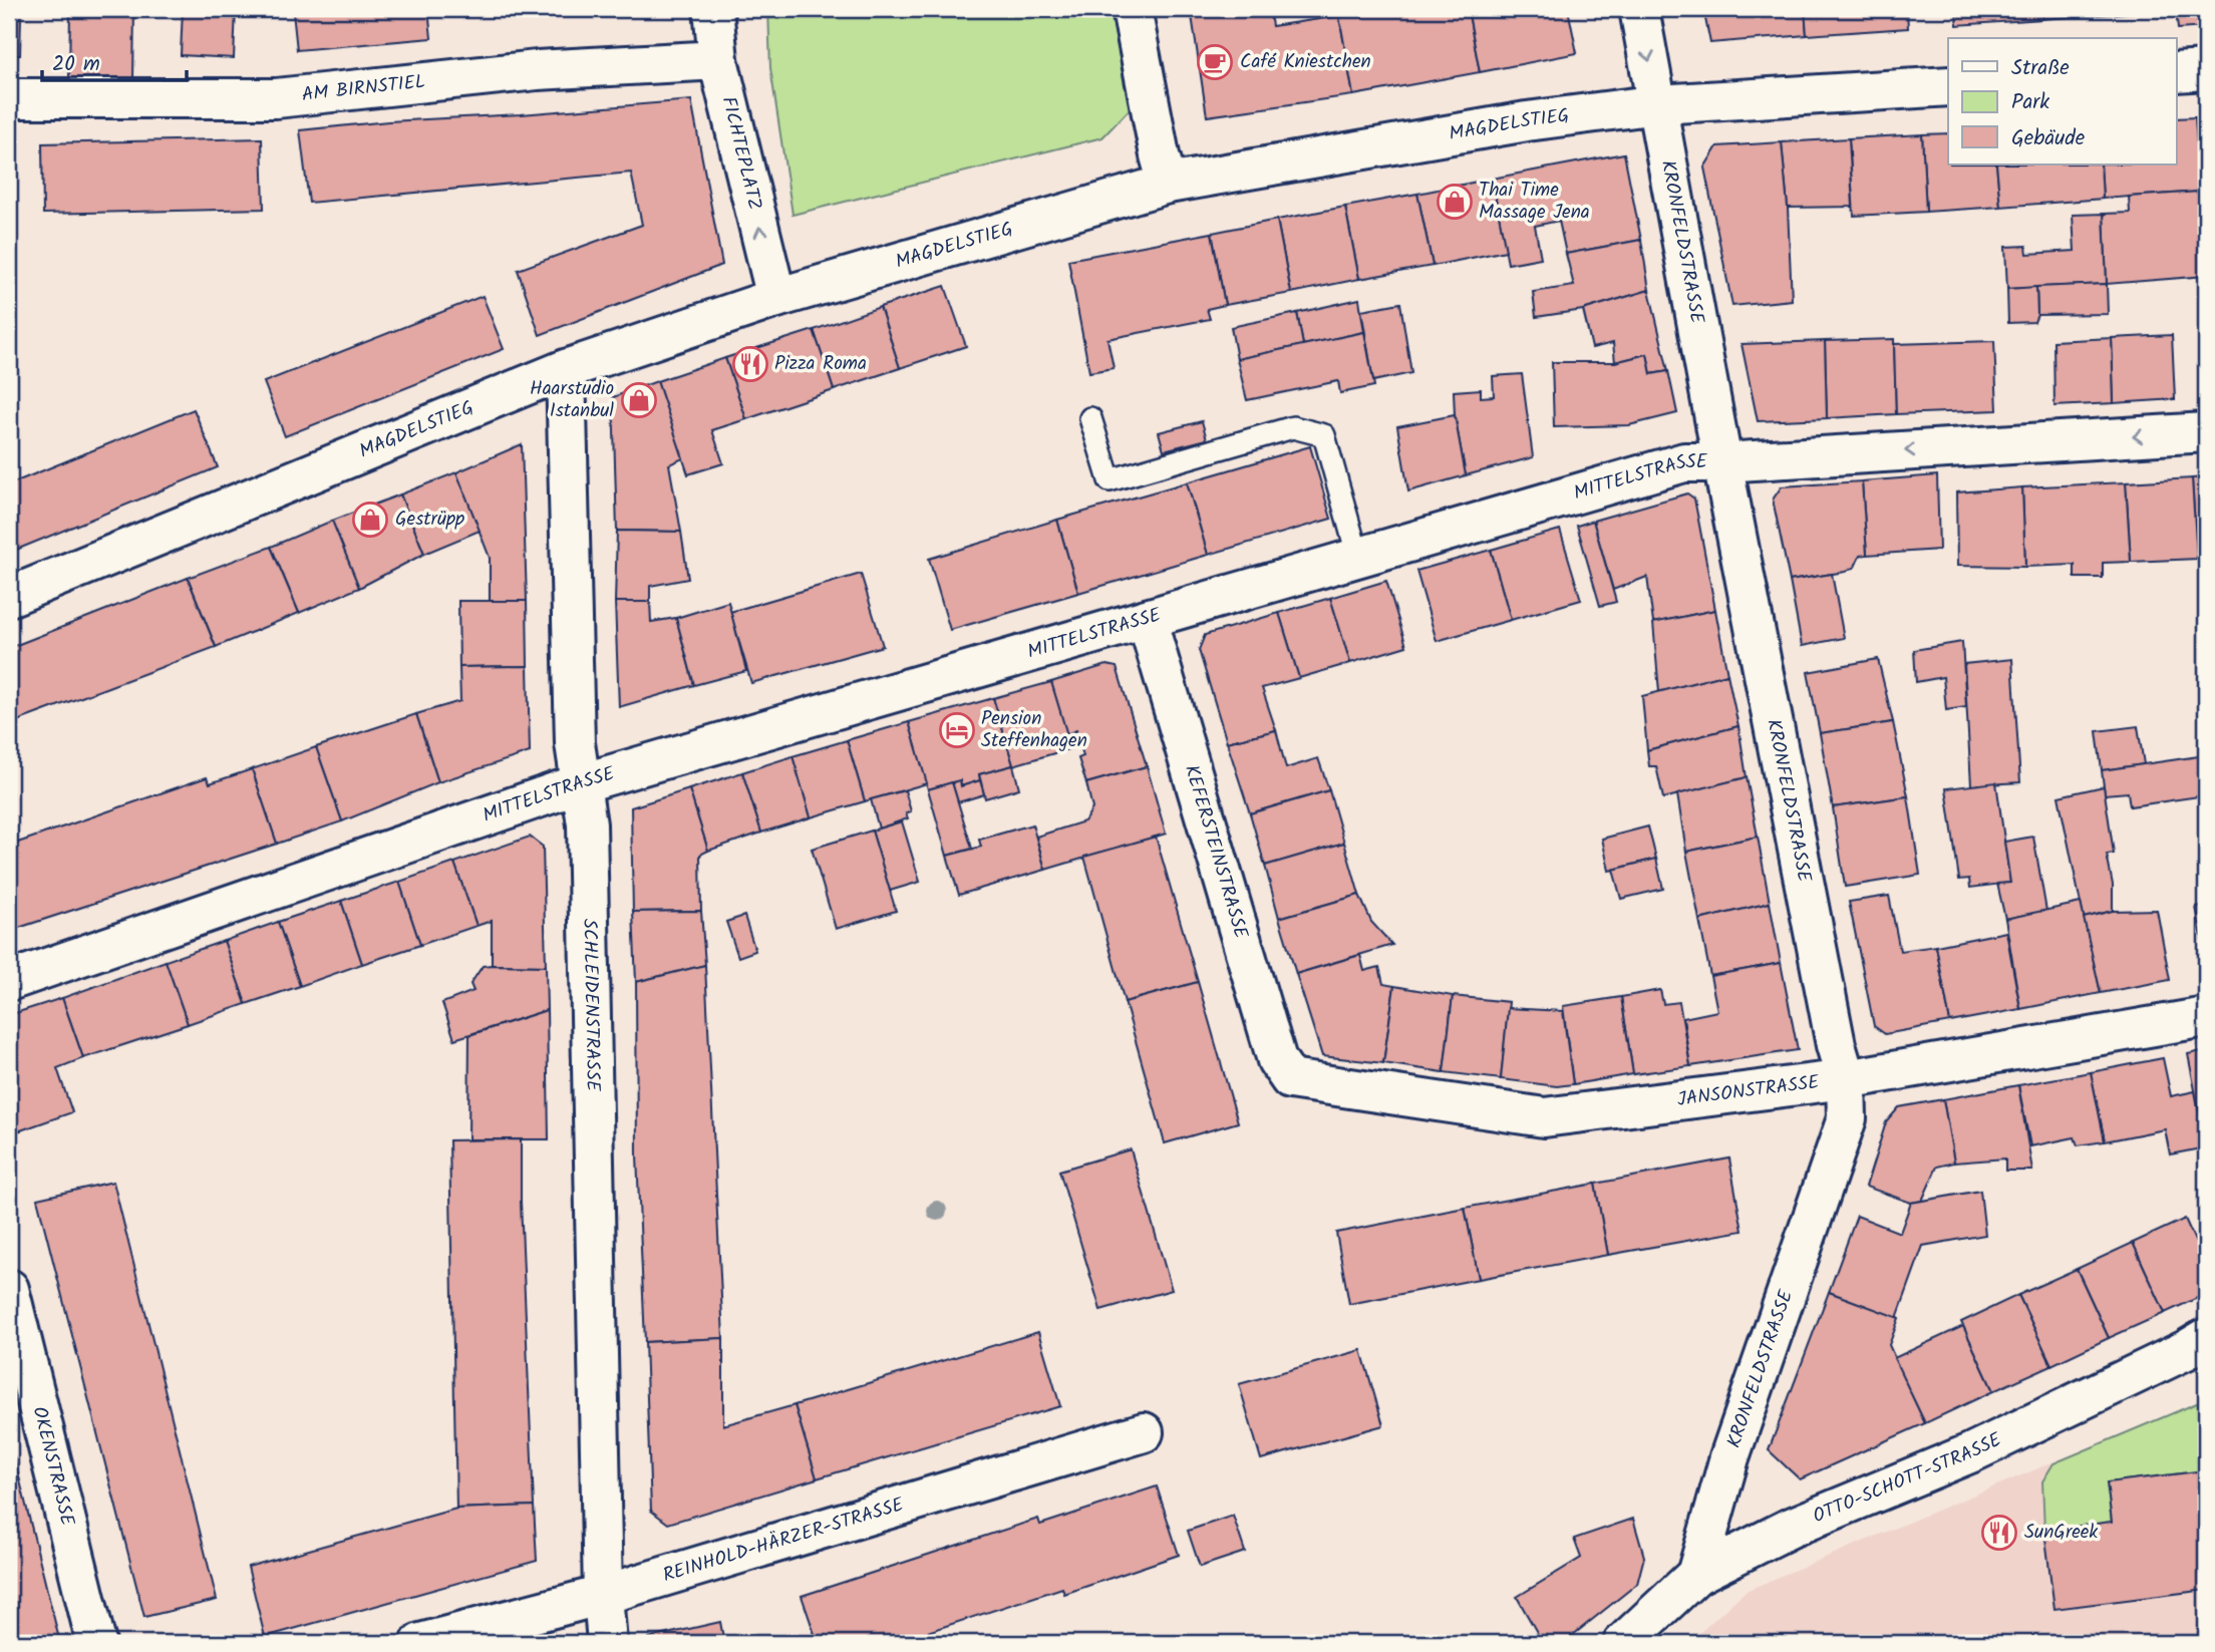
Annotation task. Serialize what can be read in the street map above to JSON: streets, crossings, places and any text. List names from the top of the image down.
{
  "streets": {
    "street": [
      "AM BIRNSTIEL",
      "MAGDELSTIEG",
      "FICHTEPLATZ",
      "KRONFELDSTRASSE",
      "MITTELSTRASSE",
      "KEFERSTEINSTRASSE",
      "SCHLEIDENSTRASSE",
      "JANSONSTRASSE",
      "OKENSTRASSE",
      "OTTO-SCHOTT-STRASSE",
      "REINHOLD-HÄRZER-STRASSE"
    ]
  },
  "crossings": [
    ["AM BIRNSTIEL", "FICHTEPLATZ"],
    ["MAGDELSTIEG", "FICHTEPLATZ"],
    ["MAGDELSTIEG", "KRONFELDSTRASSE"],
    ["MAGDELSTIEG", "SCHLEIDENSTRASSE"],
    ["KRONFELDSTRASSE", "MITTELSTRASSE"],
    ["KRONFELDSTRASSE", "JANSONSTRASSE"],
    ["KRONFELDSTRASSE", "OTTO-SCHOTT-STRASSE"],
    ["MITTELSTRASSE", "KEFERSTEINSTRASSE"],
    ["MITTELSTRASSE", "SCHLEIDENSTRASSE"],
    ["KEFERSTEINSTRASSE", "JANSONSTRASSE"],
    ["SCHLEIDENSTRASSE", "REINHOLD-HÄRZER-STRASSE"]
  ],
  "one_way": ["FICHTEPLATZ"],
  "places": {
    "cafe": ["Café Kniestchen"],
    "shop": ["Thai Time Massage Jena", "Haarstudio Istanbul", "Gestrüpp"],
    "restaurant": ["Pizza Roma", "SunGreek"],
    "hotel": ["Pension Steffenhagen"]
  },
  "legend": ["Straße", "Park", "Gebäude"],
  "scale_bar": "20 m"
}
